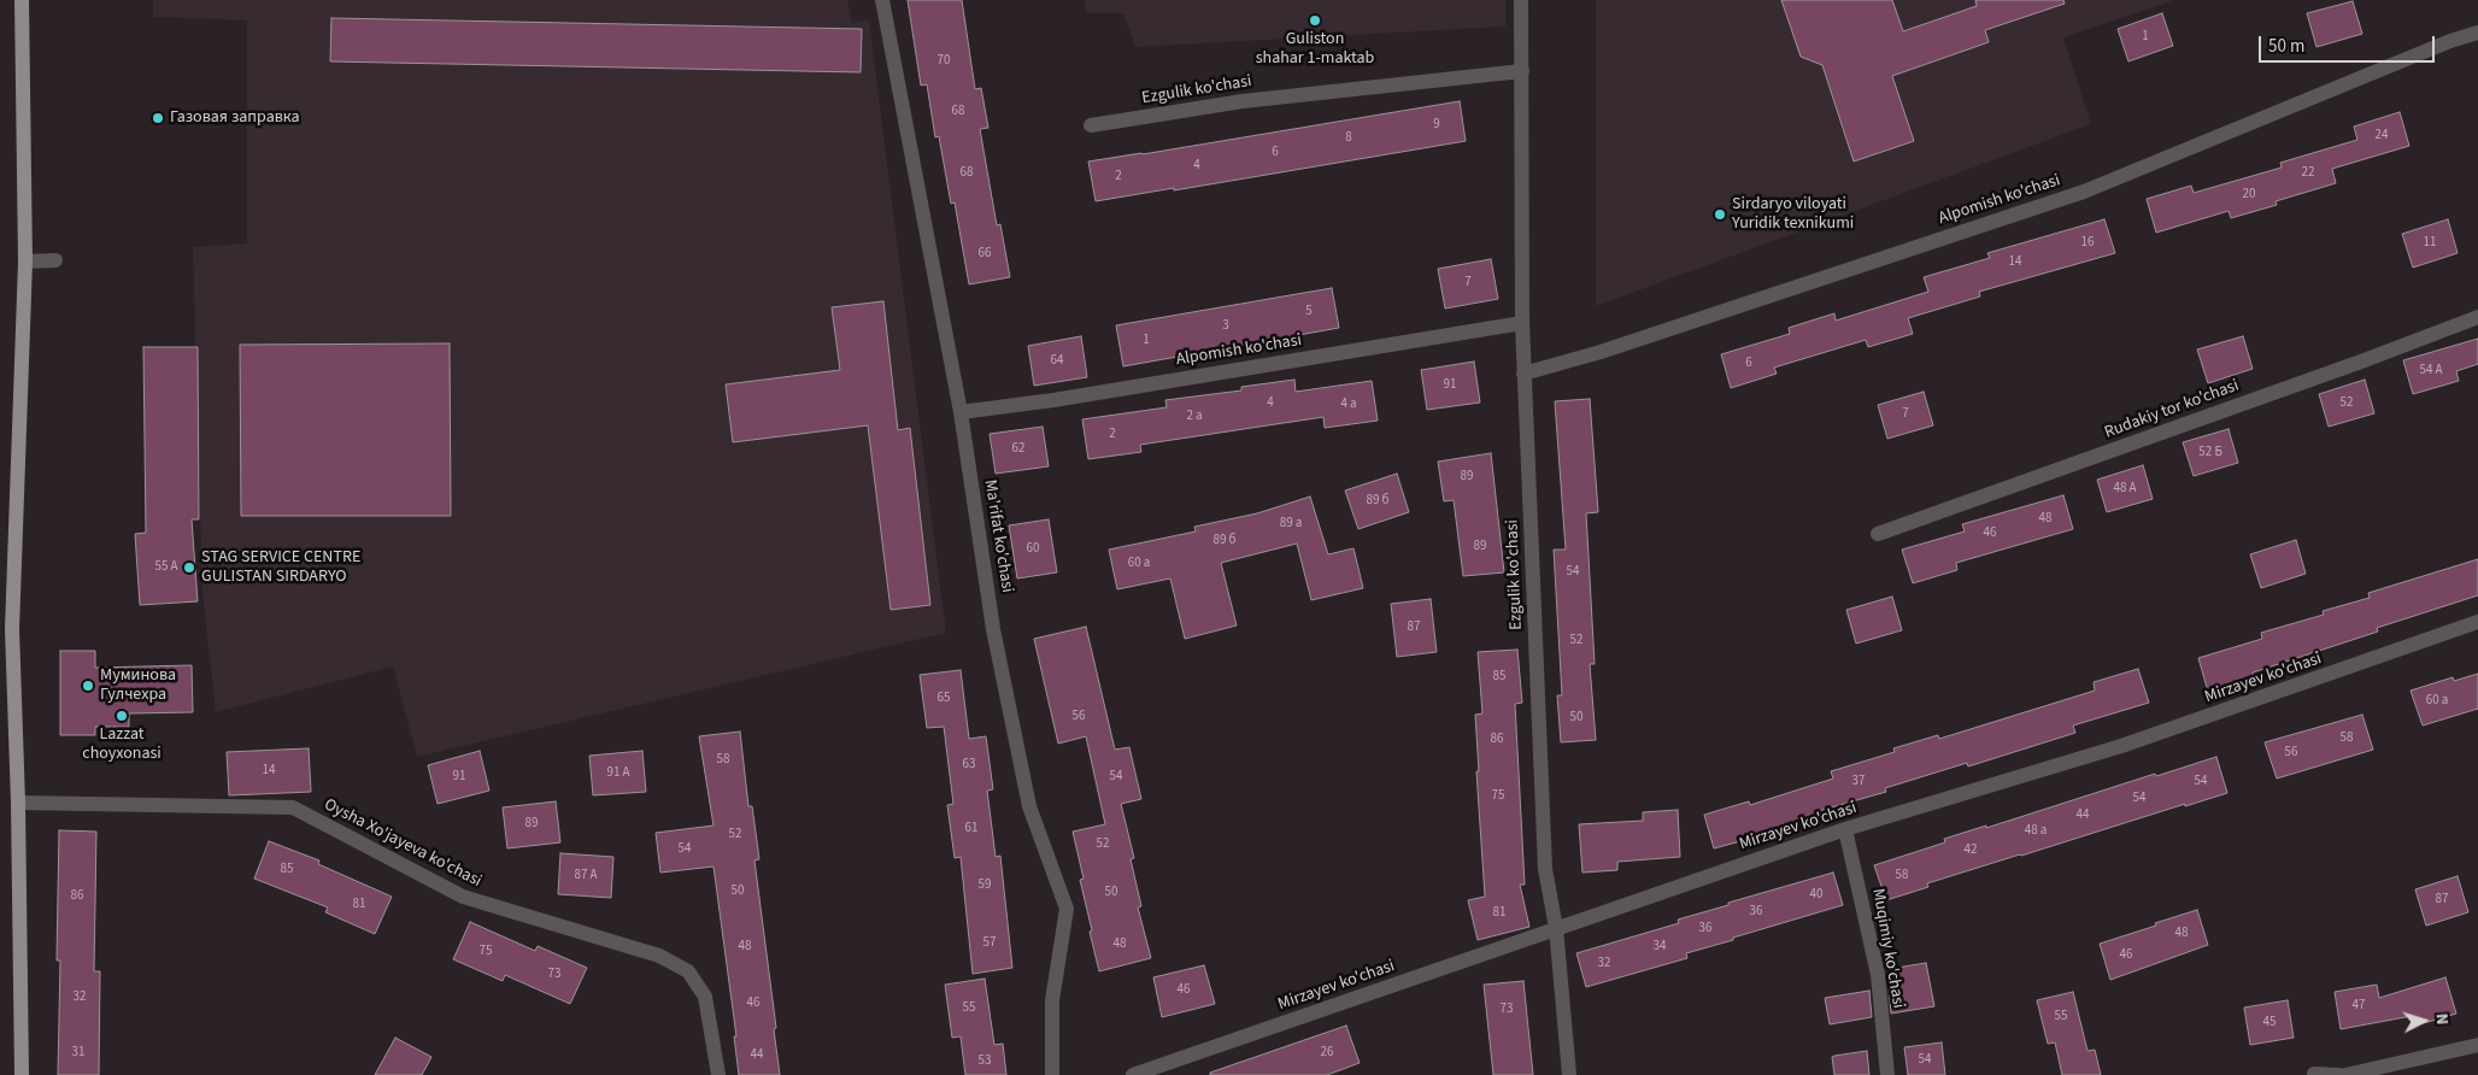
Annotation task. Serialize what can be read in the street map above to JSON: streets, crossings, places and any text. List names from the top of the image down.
{
  "streets": {
    "street": [
      "Ezgulik ko'chasi",
      "Alpomish ko'chasi",
      "Rudakiy tor ko'chasi",
      "Ma'rifat ko'chasi",
      "Mirzayev ko'chasi",
      "Oysha Xo'jayeva ko'chasi",
      "Muqimiy ko'chasi"
    ]
  },
  "crossings": [
    ["Ezgulik ko'chasi", "Alpomish ko'chasi"],
    ["Ezgulik ko'chasi", "Mirzayev ko'chasi"],
    ["Alpomish ko'chasi", "Ma'rifat ko'chasi"],
    ["Mirzayev ko'chasi", "Muqimiy ko'chasi"]
  ],
  "places": [
    "Guliston shahar 1-maktab",
    "Газовая заправка",
    "Sirdaryo viloyati Yuridik texnikumi",
    "STAG SERVICE CENTRE GULISTAN SIRDARYO",
    "Муминова Гулчехра",
    "Lazzat choyxonasi"
  ],
  "house_numbers": [
    "1",
    "70",
    "68",
    "9",
    "24",
    "8",
    "6",
    "4",
    "68",
    "22",
    "2",
    "20",
    "16",
    "11",
    "66",
    "14",
    "7",
    "5",
    "3",
    "1",
    "64",
    "6",
    "54 А",
    "91",
    "4",
    "52",
    "4 а",
    "7",
    "2 а",
    "2",
    "62",
    "52 Б",
    "89",
    "48 А",
    "89 б",
    "48",
    "89 а",
    "46",
    "89 б",
    "89",
    "60",
    "60 а",
    "55 А",
    "54",
    "87",
    "52",
    "85",
    "65",
    "60 а",
    "56",
    "50",
    "58",
    "86",
    "56",
    "58",
    "63",
    "14",
    "91 А",
    "91",
    "54",
    "37",
    "54",
    "75",
    "54",
    "44",
    "89",
    "61",
    "48 а",
    "52",
    "52",
    "54",
    "42",
    "85",
    "87 А",
    "58",
    "59",
    "50",
    "50",
    "40",
    "86",
    "87",
    "81",
    "36",
    "81",
    "36",
    "48",
    "57",
    "48",
    "48",
    "34",
    "75",
    "46",
    "32",
    "73",
    "46",
    "32",
    "46",
    "47",
    "55",
    "73",
    "55",
    "45",
    "31",
    "26",
    "44",
    "54",
    "53"
  ],
  "scale_bar": "50 m",
  "north": "right"
}
